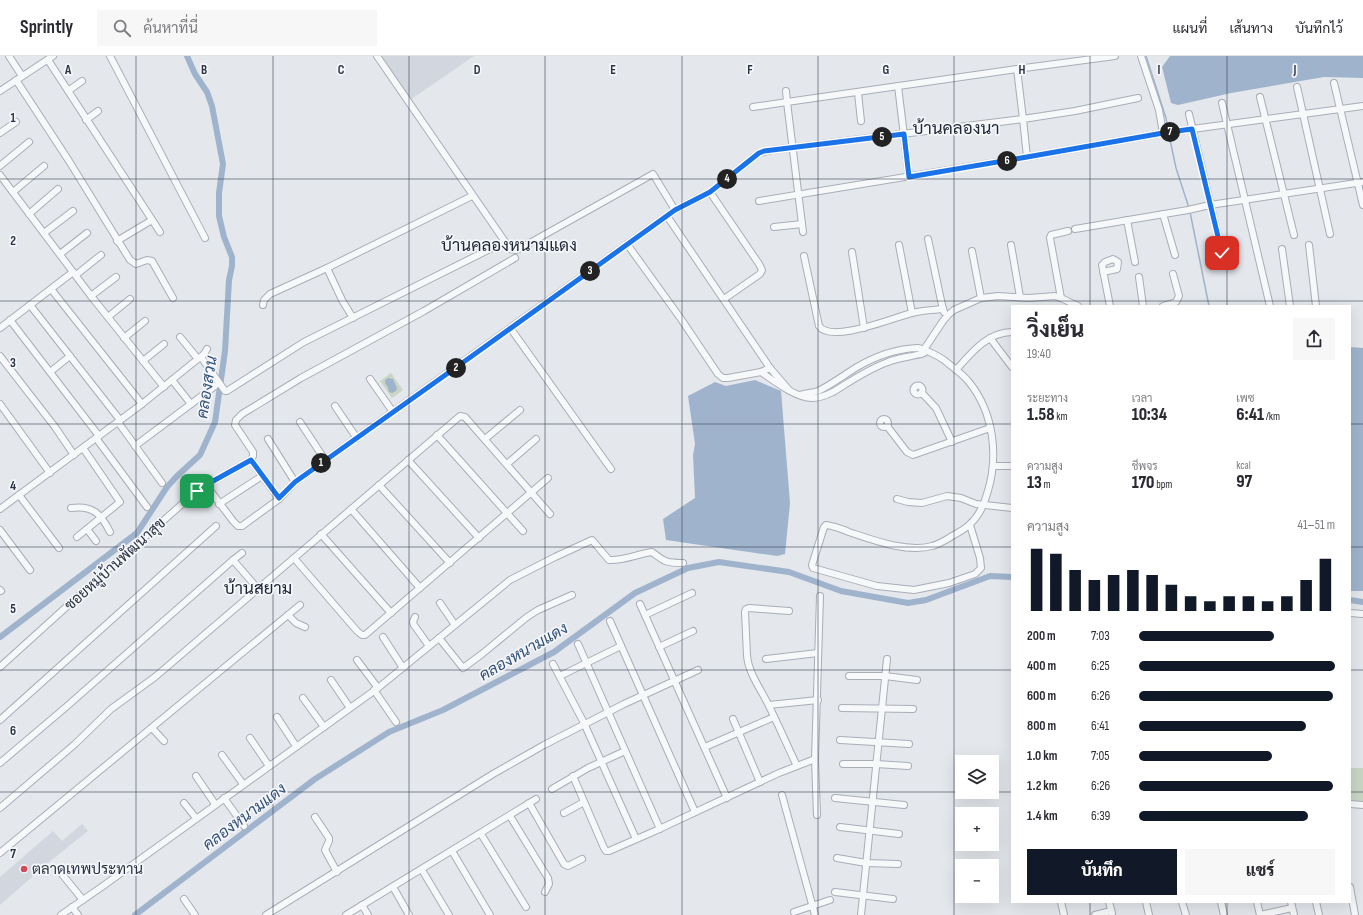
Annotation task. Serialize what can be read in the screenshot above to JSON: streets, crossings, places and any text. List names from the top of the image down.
{
  "streets": {
    "street": ["ซอยหมู่บ้านพัฒนาสุข"]
  },
  "districts": ["บ้านคลองนา", "บ้านคลองหนามแดง", "บ้านสยาม"],
  "water": ["คลองสวน", "คลองหนามแดง"],
  "places": ["ตลาดเทพประทาน"],
  "page": {
    "header": "Sprintly",
    "search": "ค้นหาที่นี่",
    "nav": ["แผนที่", "เส้นทาง", "บันทึกไว้"],
    "pins": [
      "7",
      "5",
      "6",
      "4",
      "3",
      "2",
      "1"
    ],
    "heading": ["วิ่งเย็น", "19:40"],
    "stats": [
      ["ระยะทาง", "1.58 km"],
      ["เวลา", "10:34"],
      ["เพซ", "6:41 /km"],
      ["ความสูง", "13 m"],
      ["ชีพจร", "170 bpm"],
      ["kcal", "97"]
    ],
    "chart": ["ความสูง", "41–51 m"],
    "list": [
      {
        "name": "200 m",
        "note": "7:03"
      },
      {
        "name": "400 m",
        "note": "6:25"
      },
      {
        "name": "600 m",
        "note": "6:26"
      },
      {
        "name": "800 m",
        "note": "6:41"
      },
      {
        "name": "1.0 km",
        "note": "7:05"
      },
      {
        "name": "1.2 km",
        "note": "6:26"
      },
      {
        "name": "1.4 km",
        "note": "6:39"
      }
    ],
    "map_buttons": ["+", "−"],
    "buttons": ["บันทึก", "แชร์"]
  },
  "grid": {
    "columns": [
      "A",
      "B",
      "C",
      "D",
      "E",
      "F",
      "G",
      "H",
      "I",
      "J"
    ],
    "rows": [
      "1",
      "2",
      "3",
      "4",
      "5",
      "6",
      "7"
    ]
  }
}
